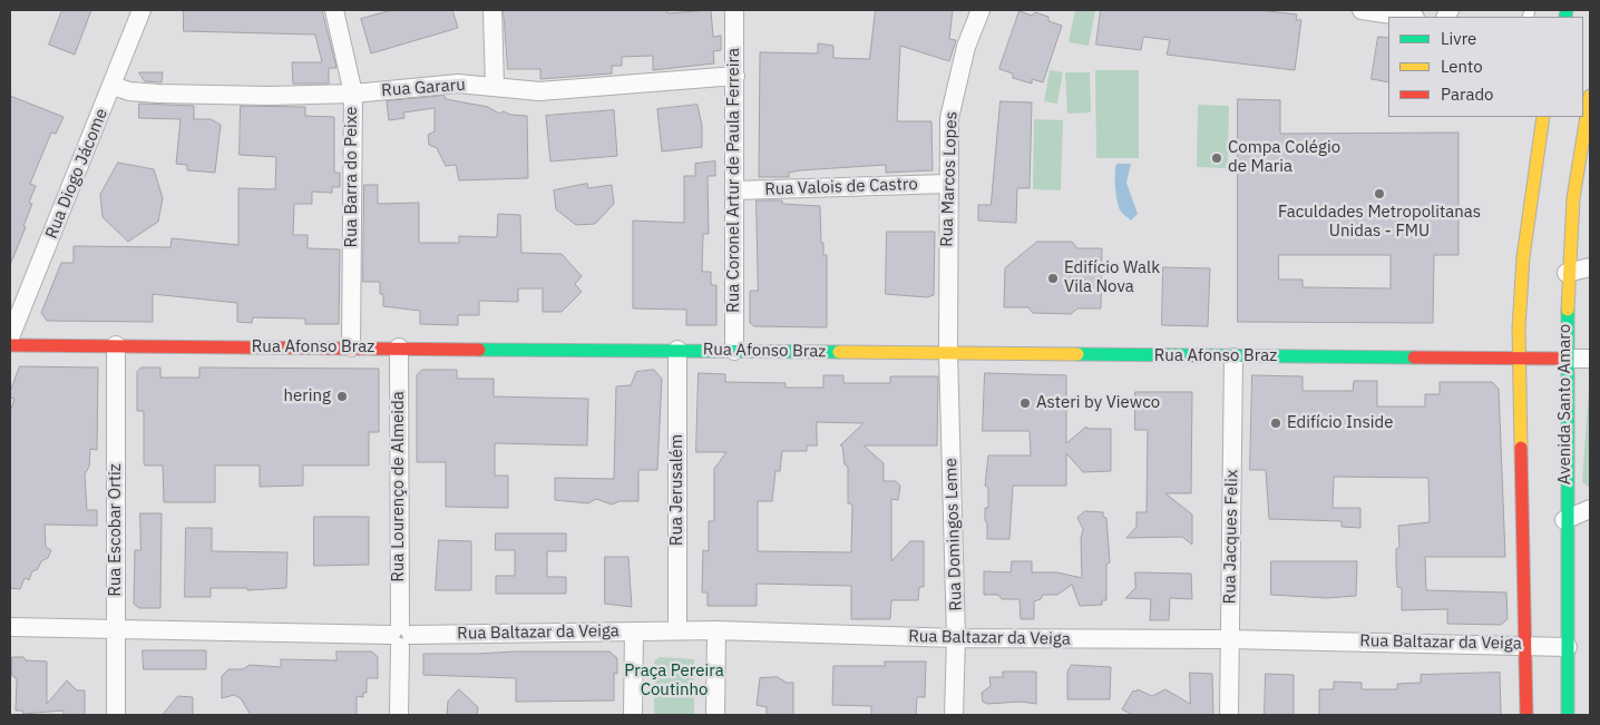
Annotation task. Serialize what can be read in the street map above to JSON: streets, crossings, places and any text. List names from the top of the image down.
{
  "streets": {
    "street": [
      "Rua Gararu",
      "Rua Diogo Jácome",
      "Rua Barra do Peixe",
      "Rua Marcos Lopes",
      "Rua Coronel Artur de Paula Ferreira",
      "Rua Valois de Castro",
      "Rua Afonso Braz",
      "Avenida Santo Amaro",
      "Rua Lourenço de Almeida",
      "Rua Jerusalém",
      "Rua Escobar Ortiz",
      "Rua Domingos Leme",
      "Rua Jacques Felix",
      "Rua Baltazar da Veiga"
    ]
  },
  "crossings": [
    ["Rua Gararu", "Rua Diogo Jácome"],
    ["Rua Gararu", "Rua Barra do Peixe"],
    ["Rua Gararu", "Rua Coronel Artur de Paula Ferreira"],
    ["Rua Barra do Peixe", "Rua Afonso Braz"],
    ["Rua Marcos Lopes", "Rua Valois de Castro"],
    ["Rua Marcos Lopes", "Rua Afonso Braz"],
    ["Rua Marcos Lopes", "Rua Domingos Leme"],
    ["Rua Coronel Artur de Paula Ferreira", "Rua Valois de Castro"],
    ["Rua Coronel Artur de Paula Ferreira", "Rua Afonso Braz"],
    ["Rua Afonso Braz", "Avenida Santo Amaro"],
    ["Rua Afonso Braz", "Rua Lourenço de Almeida"],
    ["Rua Afonso Braz", "Rua Jerusalém"],
    ["Rua Afonso Braz", "Rua Escobar Ortiz"],
    ["Rua Afonso Braz", "Rua Domingos Leme"],
    ["Rua Afonso Braz", "Rua Jacques Felix"],
    ["Avenida Santo Amaro", "Rua Baltazar da Veiga"],
    ["Rua Lourenço de Almeida", "Rua Baltazar da Veiga"],
    ["Rua Jerusalém", "Rua Baltazar da Veiga"],
    ["Rua Escobar Ortiz", "Rua Baltazar da Veiga"],
    ["Rua Domingos Leme", "Rua Baltazar da Veiga"],
    ["Rua Jacques Felix", "Rua Baltazar da Veiga"]
  ],
  "parks": ["Praça Pereira Coutinho"],
  "places": [
    "Compa Colégio de Maria",
    "Faculdades Metropolitanas Unidas - FMU",
    "Edifício Walk Vila Nova",
    "hering",
    "Asteri by Viewco",
    "Edifício Inside"
  ],
  "legend": ["Livre", "Lento", "Parado"]
}
